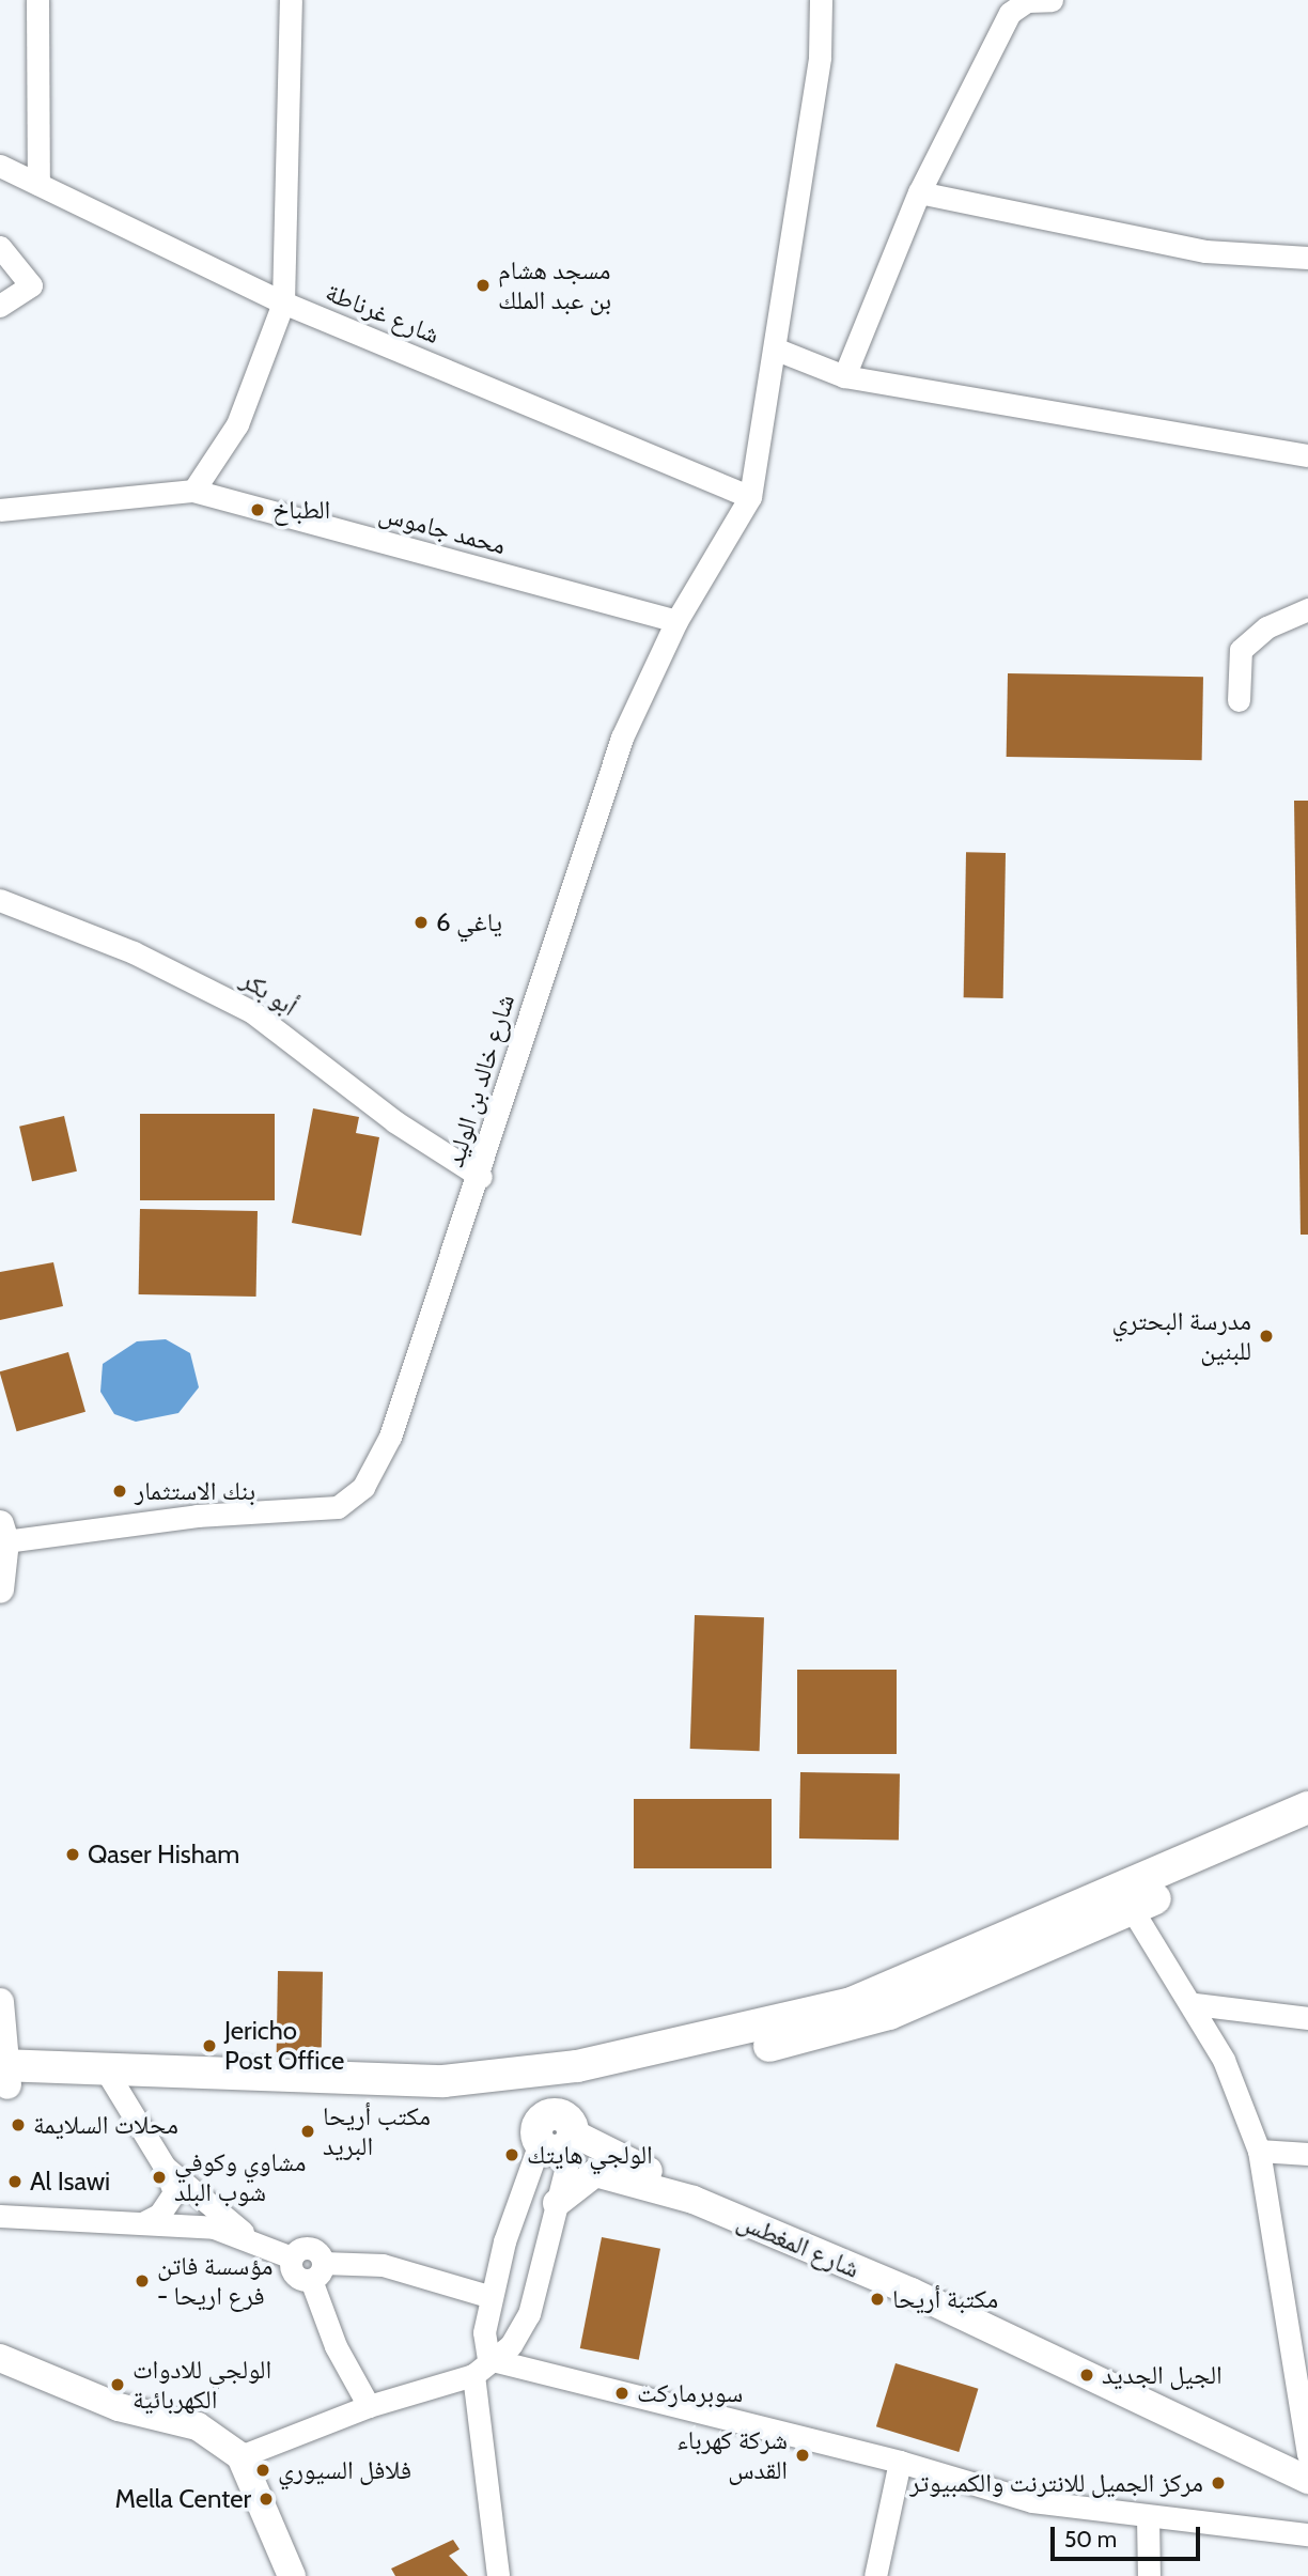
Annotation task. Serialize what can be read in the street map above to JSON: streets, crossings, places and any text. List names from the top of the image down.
{
  "streets": {
    "street": [
      "شارع غرناطة",
      "محمد جاموس",
      "أبو بكر",
      "شارع خالد بن الوليد",
      "شارع المغطس"
    ]
  },
  "crossings": [
    ["شارع غرناطة", "شارع خالد بن الوليد"],
    ["محمد جاموس", "شارع خالد بن الوليد"],
    ["أبو بكر", "شارع خالد بن الوليد"]
  ],
  "places": [
    "مسجد هشام بن عبد الملك",
    "الطباخ",
    "ياغي 6",
    "مدرسة البحتري للبنين",
    "بنك الاستثمار",
    "Qaser Hisham",
    "Jericho Post Office",
    "محلات السلايمة",
    "مكتب أريحا البريد",
    "الولجي هايتك",
    "مشاوي وكوفي شوب البلد",
    "Al Isawi",
    "مؤسسة فاتن - فرع اريحا",
    "مكتبة أريحا",
    "الجيل الجديد",
    "الولجي للادوات الكهربائية",
    "سوبرماركت",
    "شركة كهرباء القدس",
    "فلافل السيوري",
    "مركز الجميل للانترنت والكمبيوتر",
    "Mella Center"
  ],
  "scale_bar": "50 m"
}
